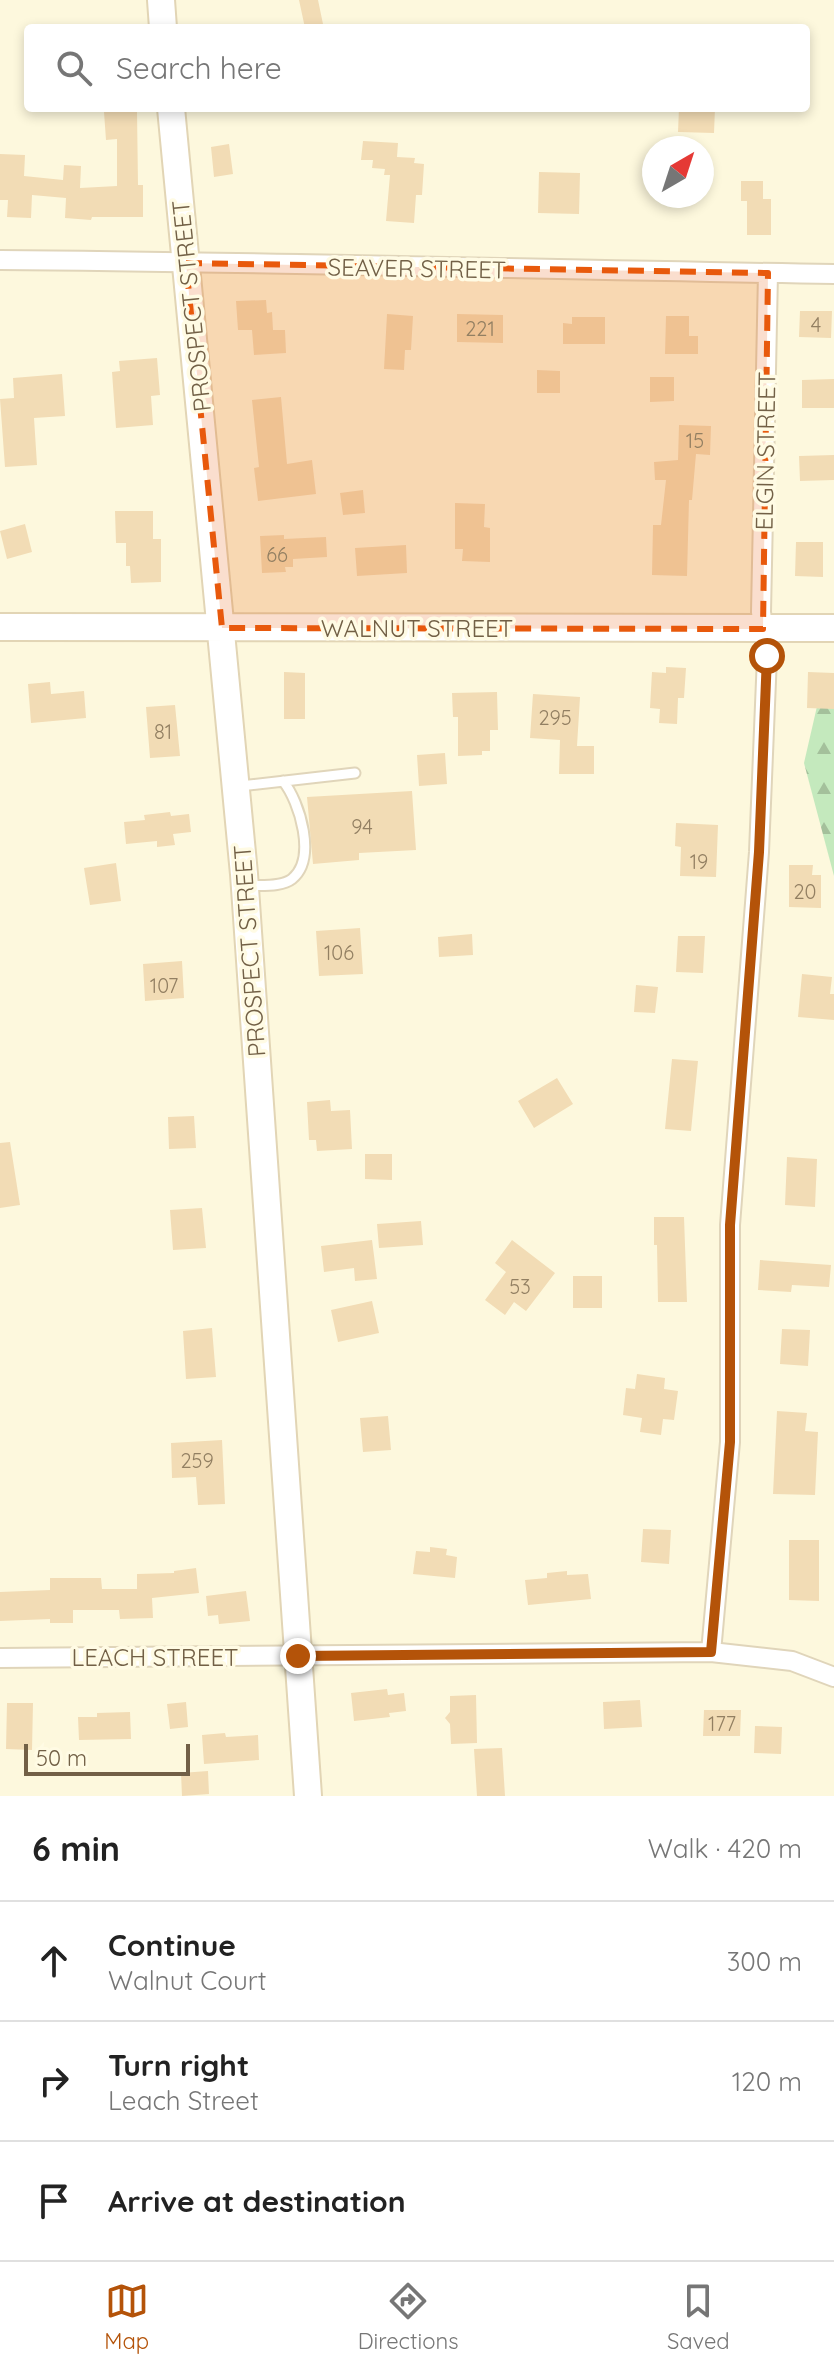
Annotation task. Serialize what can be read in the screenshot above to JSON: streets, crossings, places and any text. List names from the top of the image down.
{
  "streets": {
    "street": [
      "SEAVER STREET",
      "PROSPECT STREET",
      "ELGIN STREET",
      "WALNUT STREET",
      "LEACH STREET"
    ]
  },
  "crossings": [
    ["SEAVER STREET", "PROSPECT STREET"],
    ["SEAVER STREET", "ELGIN STREET"],
    ["PROSPECT STREET", "WALNUT STREET"],
    ["PROSPECT STREET", "LEACH STREET"],
    ["ELGIN STREET", "WALNUT STREET"],
    ["ELGIN STREET", "LEACH STREET"]
  ],
  "house_numbers": [
    "4",
    "221",
    "15",
    "66",
    "295",
    "81",
    "94",
    "19",
    "20",
    "106",
    "107",
    "53",
    "259",
    "177"
  ],
  "scale_bar": "50 m",
  "north": "top right",
  "page": {
    "search": "Search here",
    "scale": "50 m",
    "heading": ["6 min", "Walk · 420 m"],
    "list": [
      ["Continue", "Walnut Court", "300 m"],
      ["Turn right", "Leach Street", "120 m"],
      "Arrive at destination"
    ],
    "nav": ["Map", "Directions", "Saved"]
  }
}
